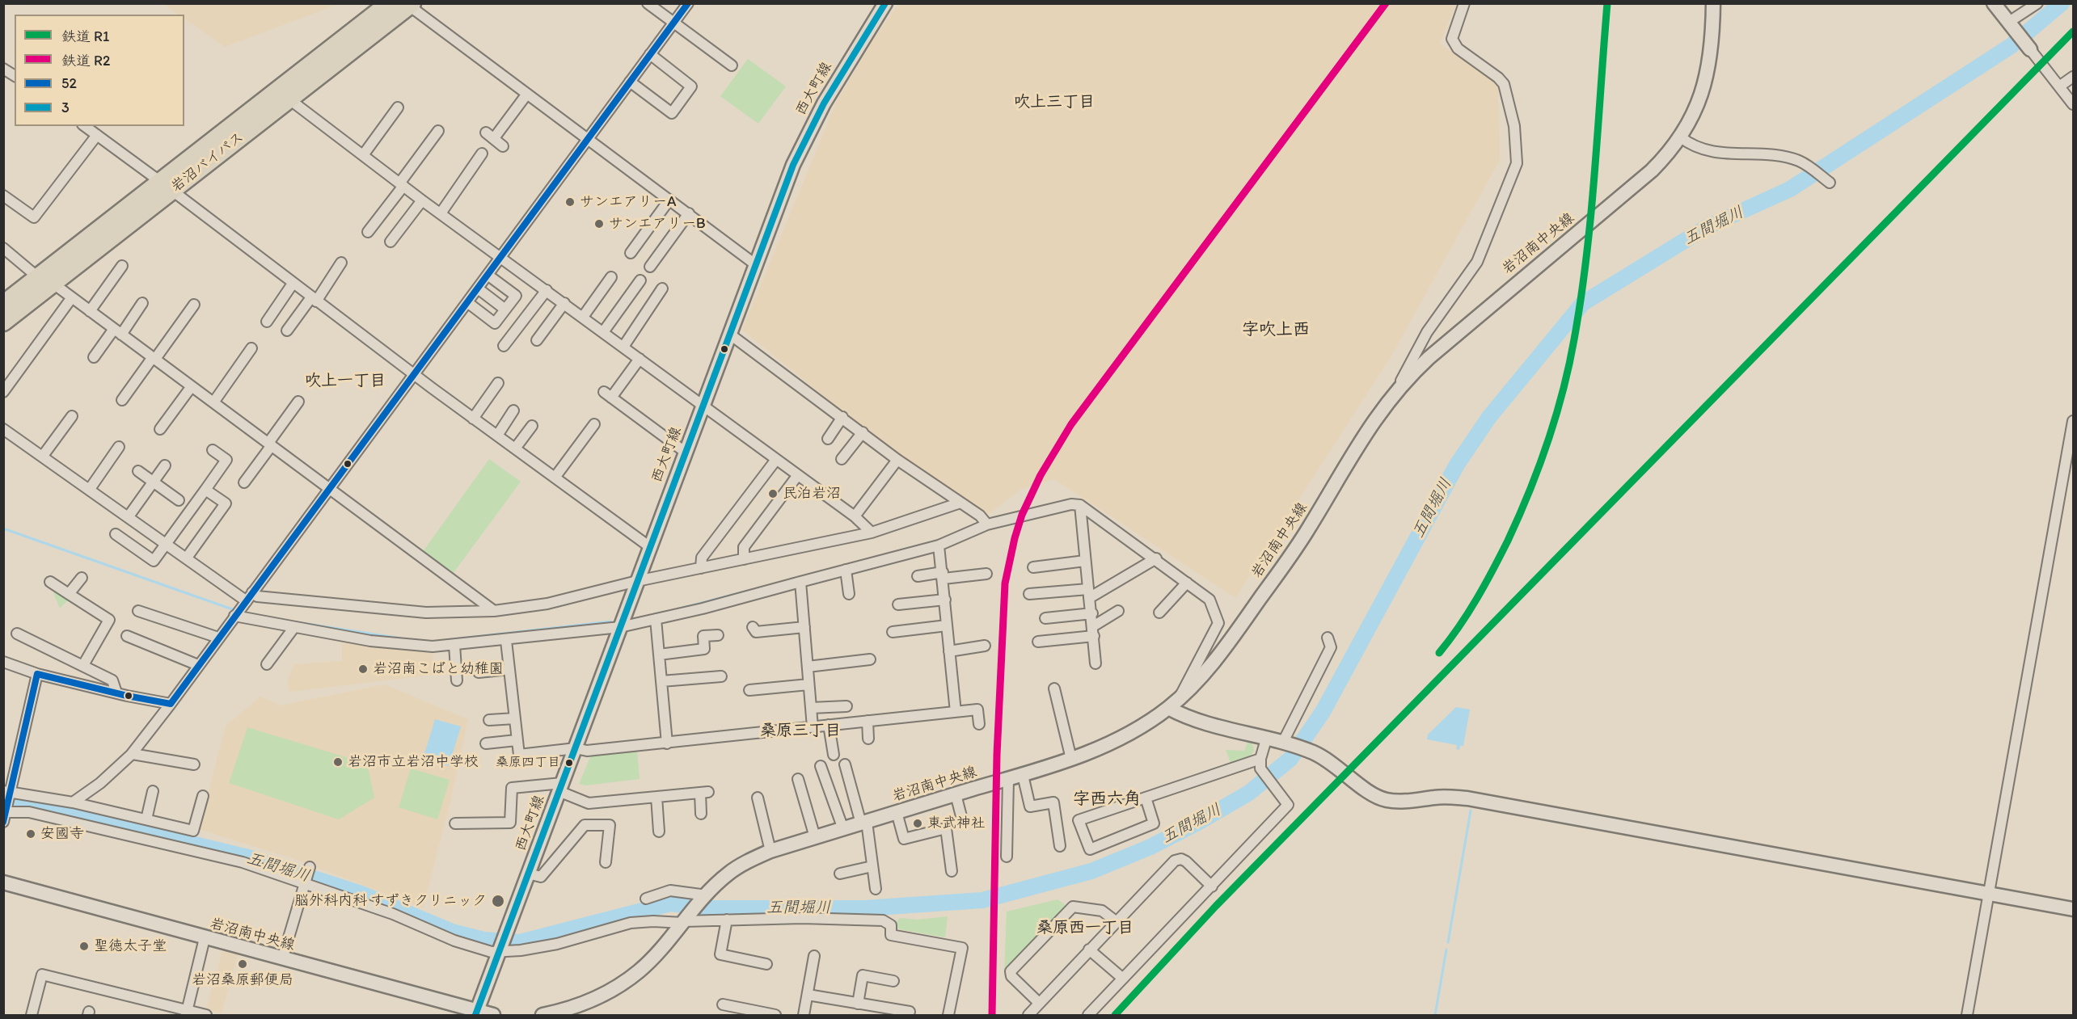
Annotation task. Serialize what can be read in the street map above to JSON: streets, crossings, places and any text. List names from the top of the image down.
{
  "streets": {
    "highway": ["岩沼バイパス"],
    "street": ["西大町線", "岩沼南中央線"]
  },
  "districts": [
    "吹上三丁目",
    "字吹上西",
    "吹上一丁目",
    "桑原三丁目",
    "字西六角",
    "桑原西一丁目"
  ],
  "water": ["五間堀川"],
  "places": [
    "サンエアリーA",
    "サンエアリーB",
    "民泊岩沼",
    "岩沼南こばと幼稚園",
    "岩沼市立岩沼中学校",
    "桑原四丁目",
    "東武神社",
    "安國寺",
    "脳外科内科 すずきクリニック",
    "聖徳太子堂",
    "岩沼桑原郵便局"
  ],
  "lines": [
    "rail line R1",
    "rail line R2",
    "transit line 52",
    "transit line 3"
  ],
  "legend": [
    "鉄道 R1",
    "鉄道 R2",
    "52",
    "3"
  ]
}
